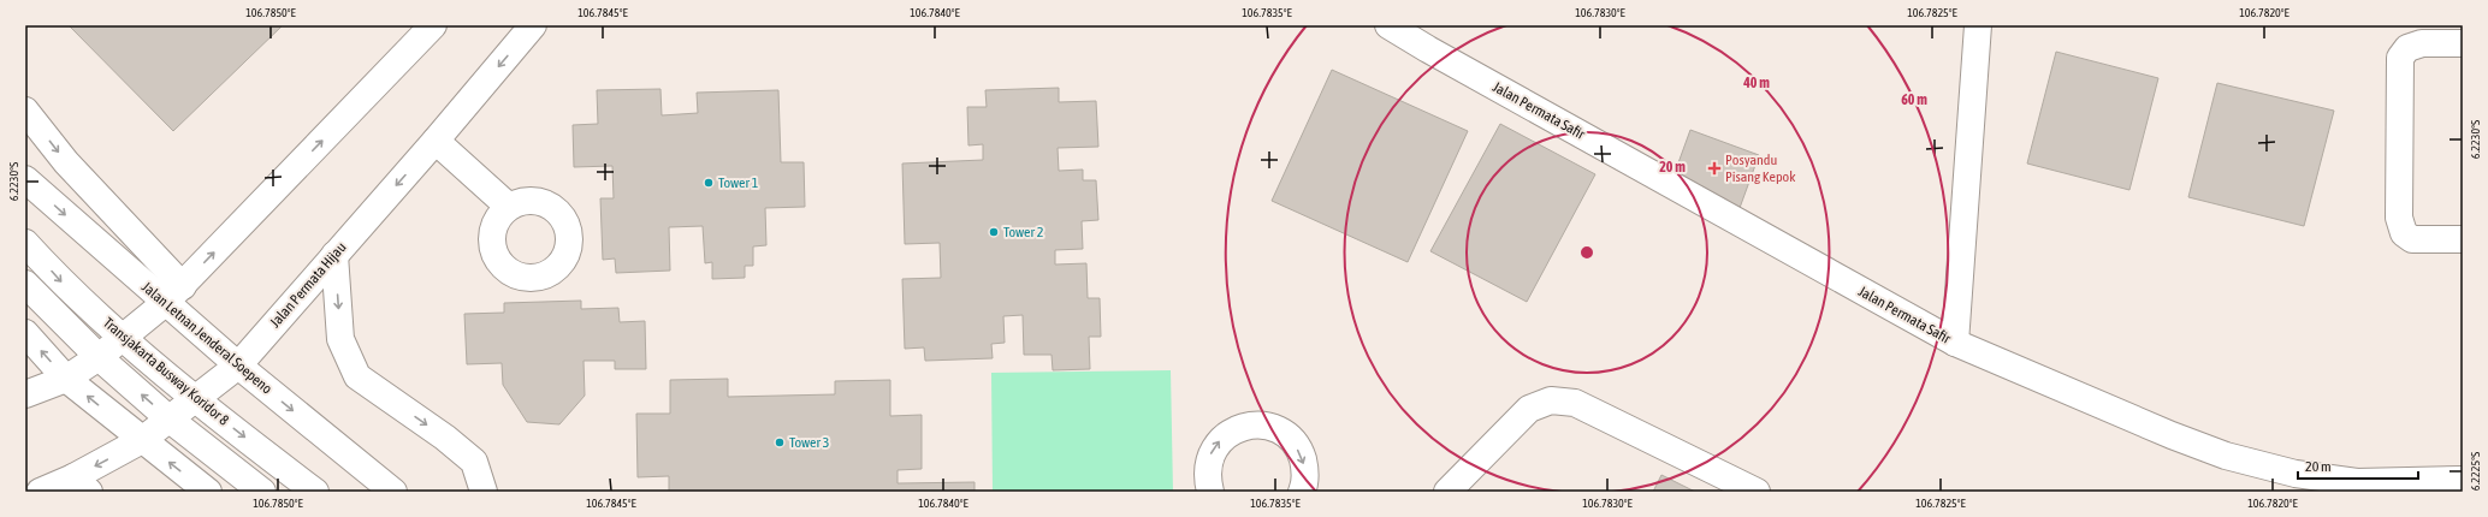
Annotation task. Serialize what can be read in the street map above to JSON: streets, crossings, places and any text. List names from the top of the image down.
{
  "streets": {
    "street": [
      "Jalan Permata Safir",
      "Jalan Permata Hijau",
      "Jalan Letnan Jenderal Soepeno",
      "Transjakarta Busway Koridor 8"
    ]
  },
  "crossings": [
    ["Jalan Permata Hijau", "Jalan Letnan Jenderal Soepeno"],
    ["Jalan Permata Hijau", "Transjakarta Busway Koridor 8"]
  ],
  "places": {
    "health": ["Posyandu Pisang Kepok"],
    "other": ["Tower 1", "Tower 2", "Tower 3"]
  },
  "scale_bar": "20 m",
  "coordinates": [
    "106.7850°E",
    "106.7845°E",
    "106.7840°E",
    "106.7835°E",
    "106.7830°E",
    "106.7825°E",
    "106.7820°E",
    "6.2230°S",
    "6.2225°S"
  ],
  "rings": ["40 m", "60 m", "20 m"]
}
